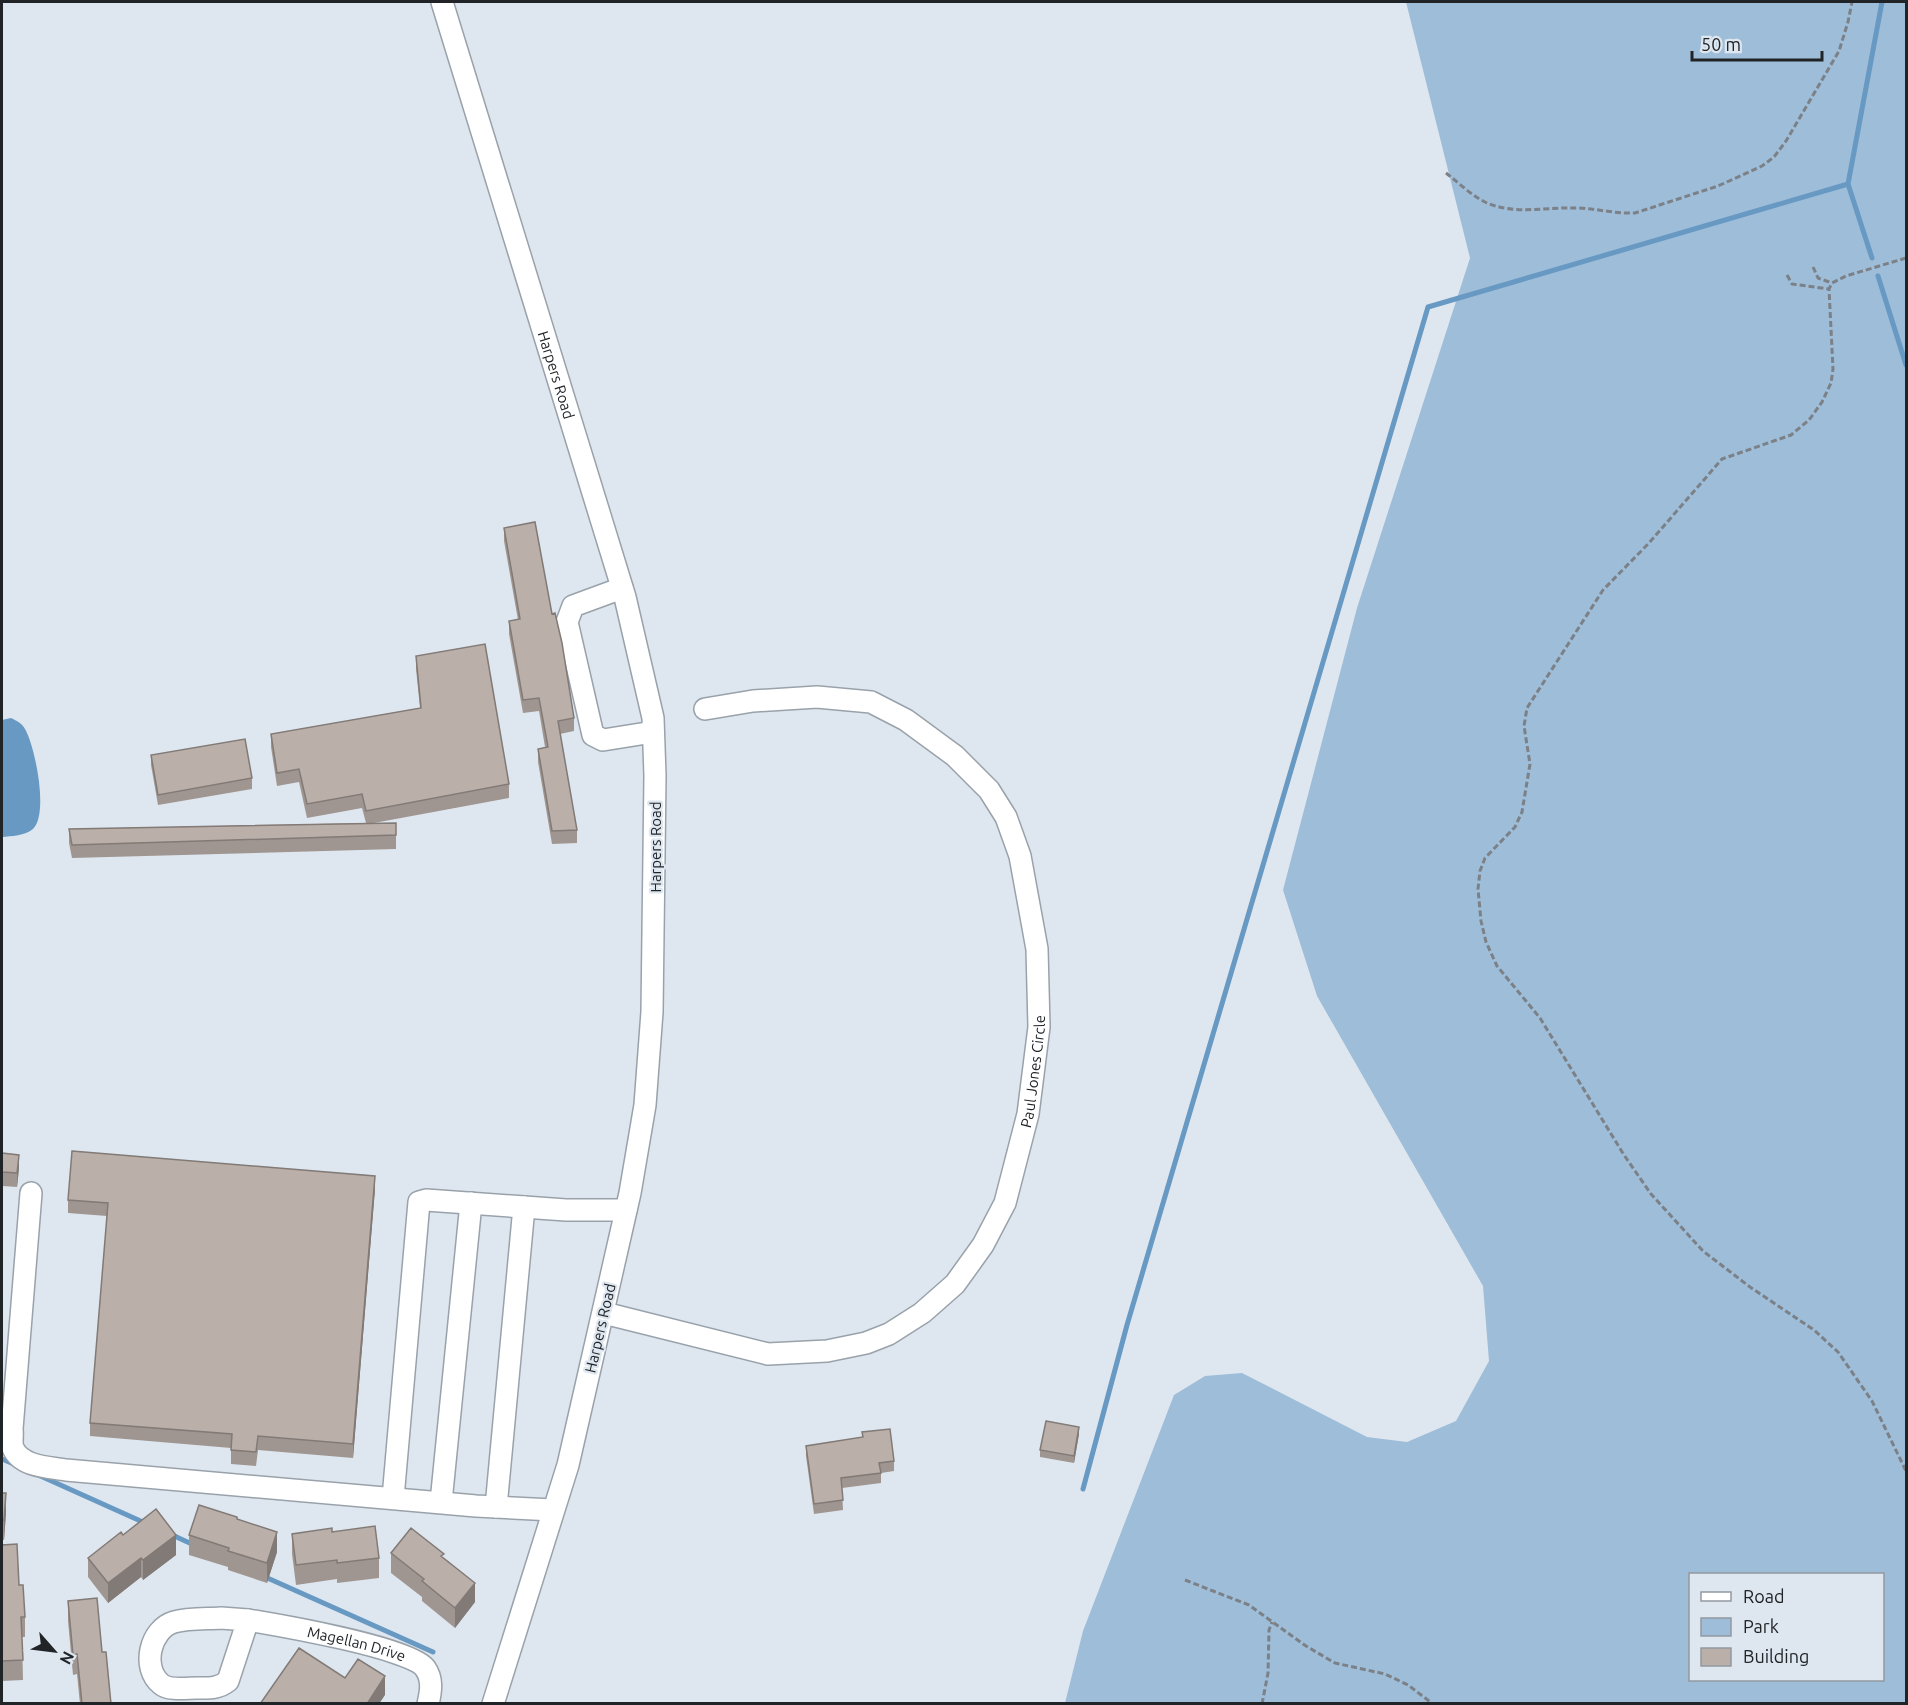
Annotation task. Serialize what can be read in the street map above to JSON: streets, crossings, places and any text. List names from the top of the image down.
{
  "streets": {
    "street": ["Harpers Road", "Paul Jones Circle", "Magellan Drive"]
  },
  "crossings": [
    ["Harpers Road", "Paul Jones Circle"]
  ],
  "legend": ["Road", "Park", "Building"],
  "scale_bar": "50 m",
  "north": "bottom right"
}
